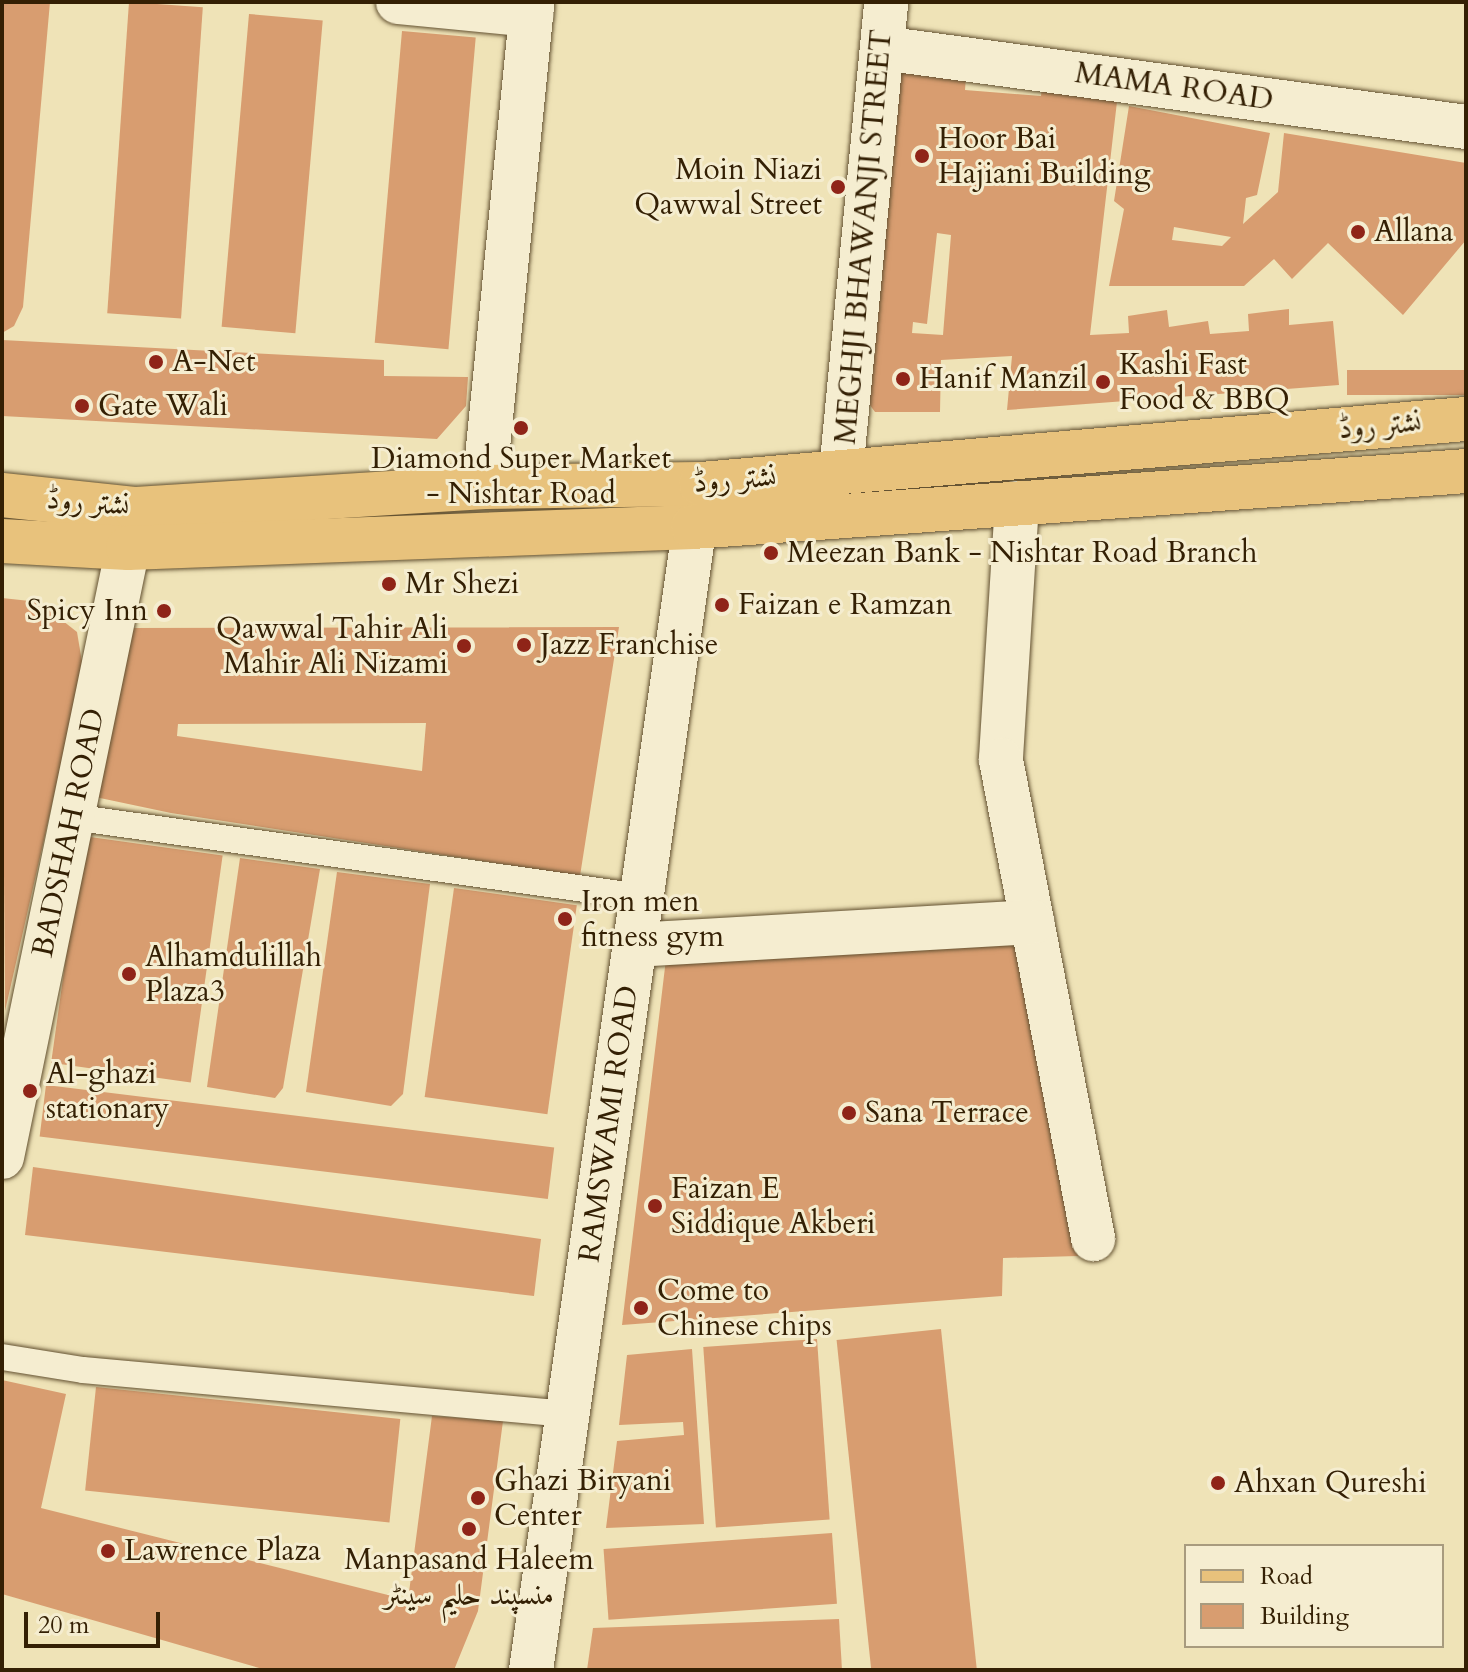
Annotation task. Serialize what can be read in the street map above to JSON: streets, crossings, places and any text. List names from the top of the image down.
{
  "streets": {
    "main road": ["نشتر روڈ"],
    "street": [
      "MAMA ROAD",
      "MEGHJI BHAWANJI STREET",
      "BADSHAH ROAD",
      "RAMSWAMI ROAD"
    ]
  },
  "crossings": [
    ["MAMA ROAD", "MEGHJI BHAWANJI STREET"],
    ["MEGHJI BHAWANJI STREET", "نشتر روڈ"],
    ["نشتر روڈ", "BADSHAH ROAD"],
    ["نشتر روڈ", "RAMSWAMI ROAD"]
  ],
  "places": [
    "Hoor Bai Hajiani Building",
    "Moin Niazi Qawwal Street",
    "Allana",
    "A-Net",
    "Hanif Manzil",
    "Kashi Fast Food & BBQ",
    "Gate Wali",
    "Diamond Super Market - Nishtar Road",
    "Meezan Bank - Nishtar Road Branch",
    "Mr Shezi",
    "Faizan e Ramzan",
    "Spicy Inn",
    "Jazz Franchise",
    "Qawwal Tahir Ali Mahir Ali Nizami",
    "Iron men fitness gym",
    "Alhamdulillah Plaza3",
    "Al-ghazi stationary",
    "Sana Terrace",
    "Faizan E Siddique Akberi",
    "Come to Chinese chips",
    "Ahxan Qureshi",
    "Ghazi Biryani Center",
    "Manpasand Haleem منسپند حلیم سینٹر",
    "Lawrence Plaza"
  ],
  "legend": ["Road", "Building"],
  "scale_bar": "20 m"
}
